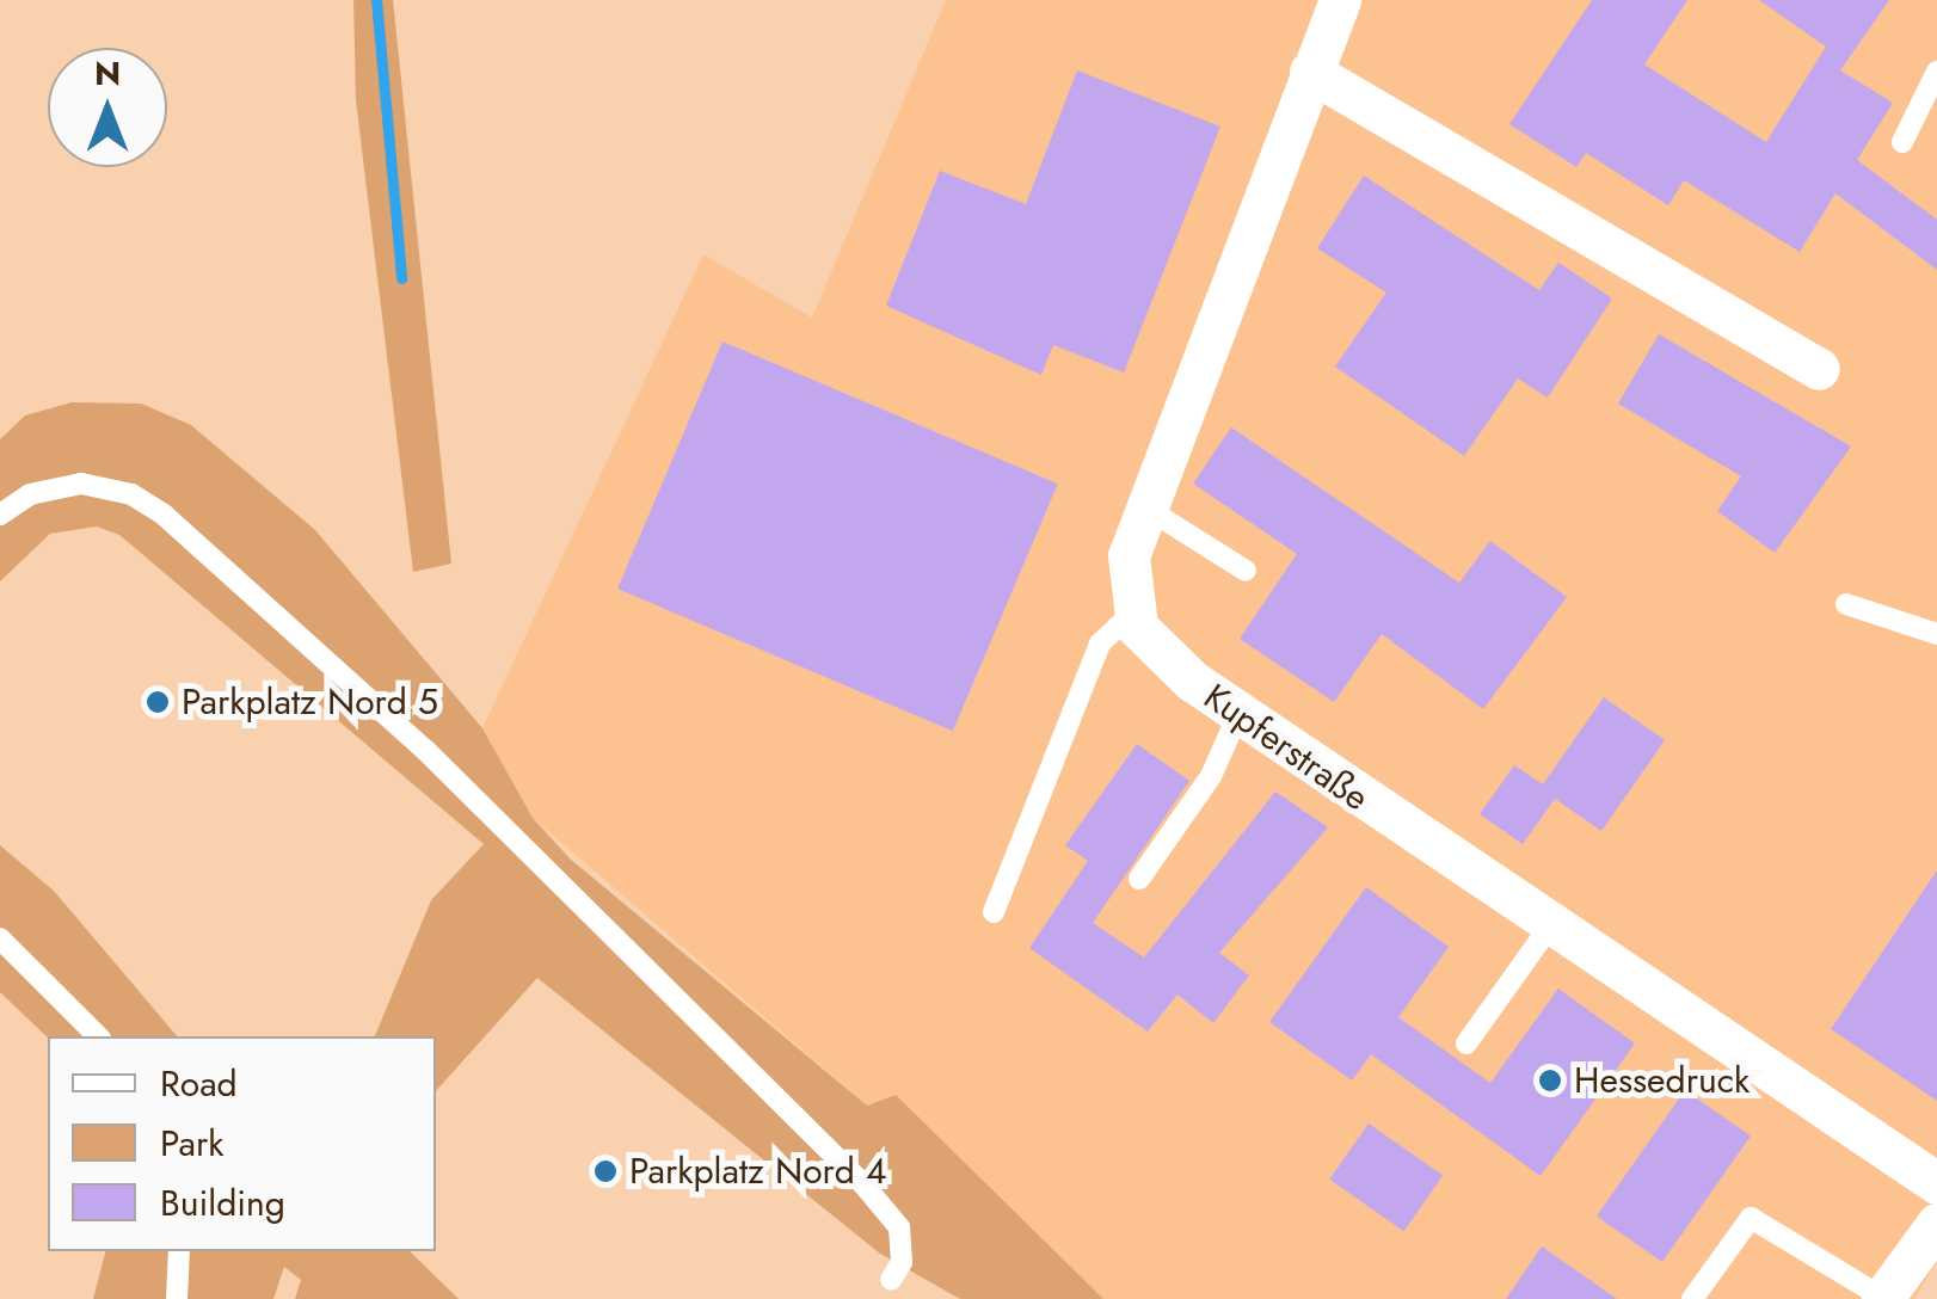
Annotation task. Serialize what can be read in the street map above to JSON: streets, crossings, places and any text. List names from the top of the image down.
{
  "streets": {
    "street": ["Kupferstraße"]
  },
  "places": ["Parkplatz Nord 5", "Hessedruck", "Parkplatz Nord 4"],
  "legend": ["Road", "Park", "Building"],
  "north": "top"
}
